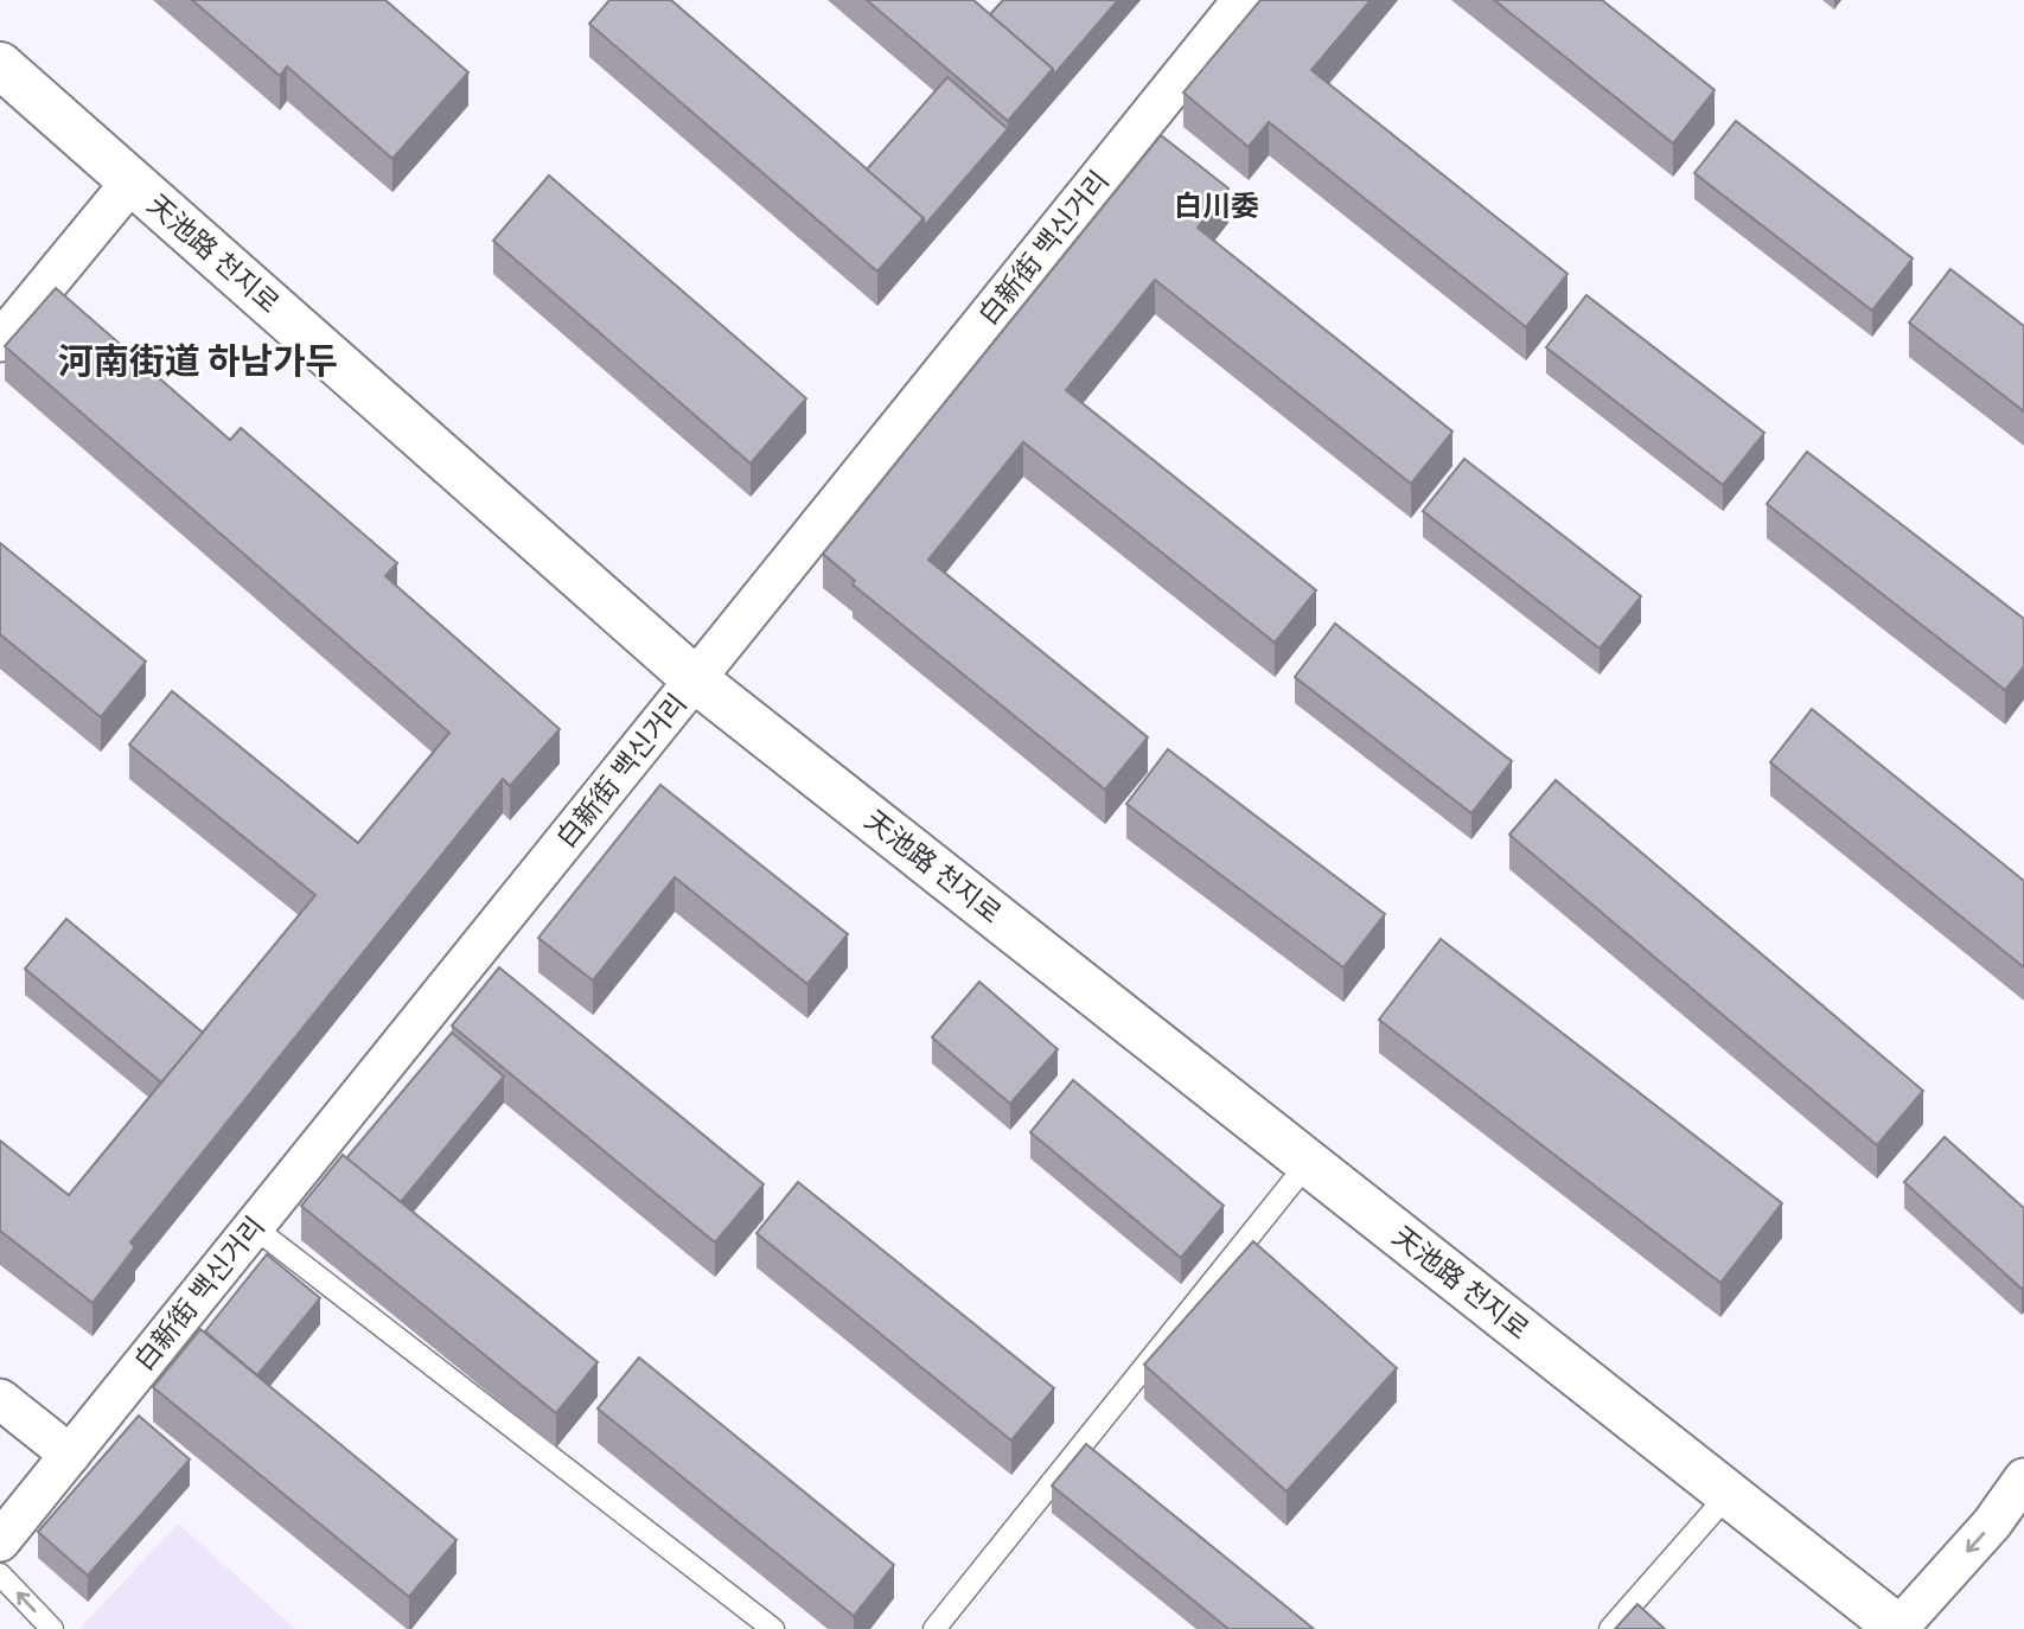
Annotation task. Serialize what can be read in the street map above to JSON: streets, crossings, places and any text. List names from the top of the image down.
{
  "streets": {
    "street": ["白新街 백신거리", "天池路 천지로"]
  },
  "crossings": [
    ["白新街 백신거리", "天池路 천지로"]
  ],
  "districts": ["白川委", "河南街道 하남가두"]
}
